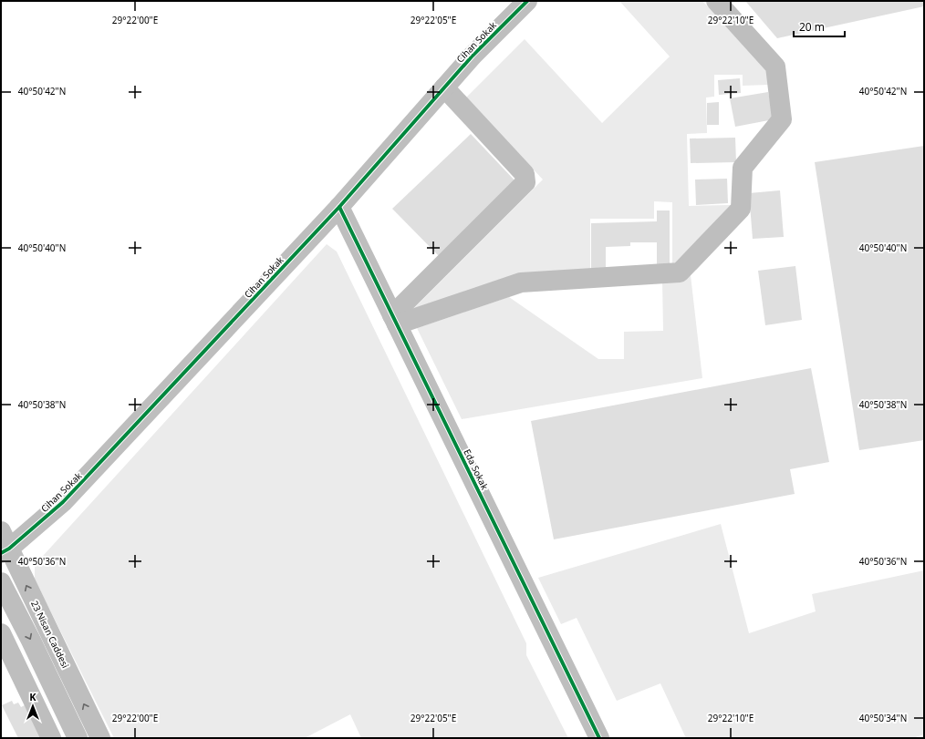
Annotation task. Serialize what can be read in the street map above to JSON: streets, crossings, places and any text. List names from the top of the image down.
{
  "streets": {
    "street": ["Cihan Sokak", "Eda Sokak", "23 Nisan Caddesi"]
  },
  "crossings": [
    ["Cihan Sokak", "Eda Sokak"],
    ["Cihan Sokak", "23 Nisan Caddesi"]
  ],
  "scale_bar": "20 m",
  "north": "top",
  "coordinates": [
    "29°22'00\"E",
    "29°22'05\"E",
    "29°22'10\"E",
    "40°50'42\"N",
    "40°50'40\"N",
    "40°50'38\"N",
    "40°50'36\"N",
    "40°50'34\"N"
  ]
}
